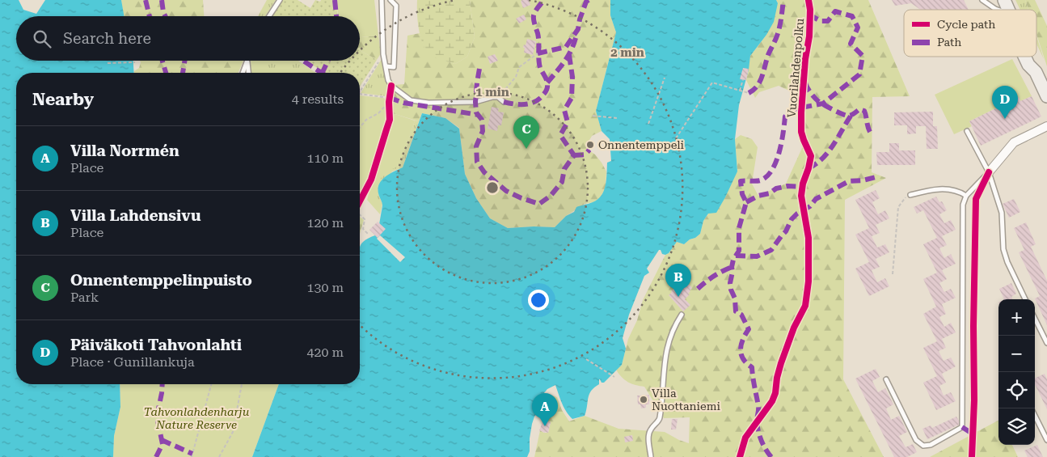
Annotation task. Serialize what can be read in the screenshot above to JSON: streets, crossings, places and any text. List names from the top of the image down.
{
  "streets": {
    "cycle path": ["Vuorilahdenpolku"]
  },
  "parks": ["Tahvonlahdenharju Nature Reserve"],
  "places": ["Onnentemppeli", "Villa Nuottaniemi"],
  "legend": ["Cycle path", "Path"],
  "page": {
    "search": "Search here",
    "heading": ["Nearby", "4 results"],
    "pins": [
      "D",
      "C",
      "B",
      "A"
    ],
    "list": [
      {
        "mark": "A",
        "name": "Villa Norrmén",
        "note": "Place",
        "value": "110 m"
      },
      {
        "mark": "B",
        "name": "Villa Lahdensivu",
        "note": "Place",
        "value": "120 m"
      },
      {
        "mark": "C",
        "name": "Onnentemppelinpuisto",
        "note": "Park",
        "value": "130 m"
      },
      {
        "mark": "D",
        "name": "Päiväkoti Tahvonlahti",
        "note": "Place · Gunillankuja",
        "value": "420 m"
      }
    ],
    "map_buttons": ["+", "−"]
  },
  "rings": ["2 min", "1 min"]
}
